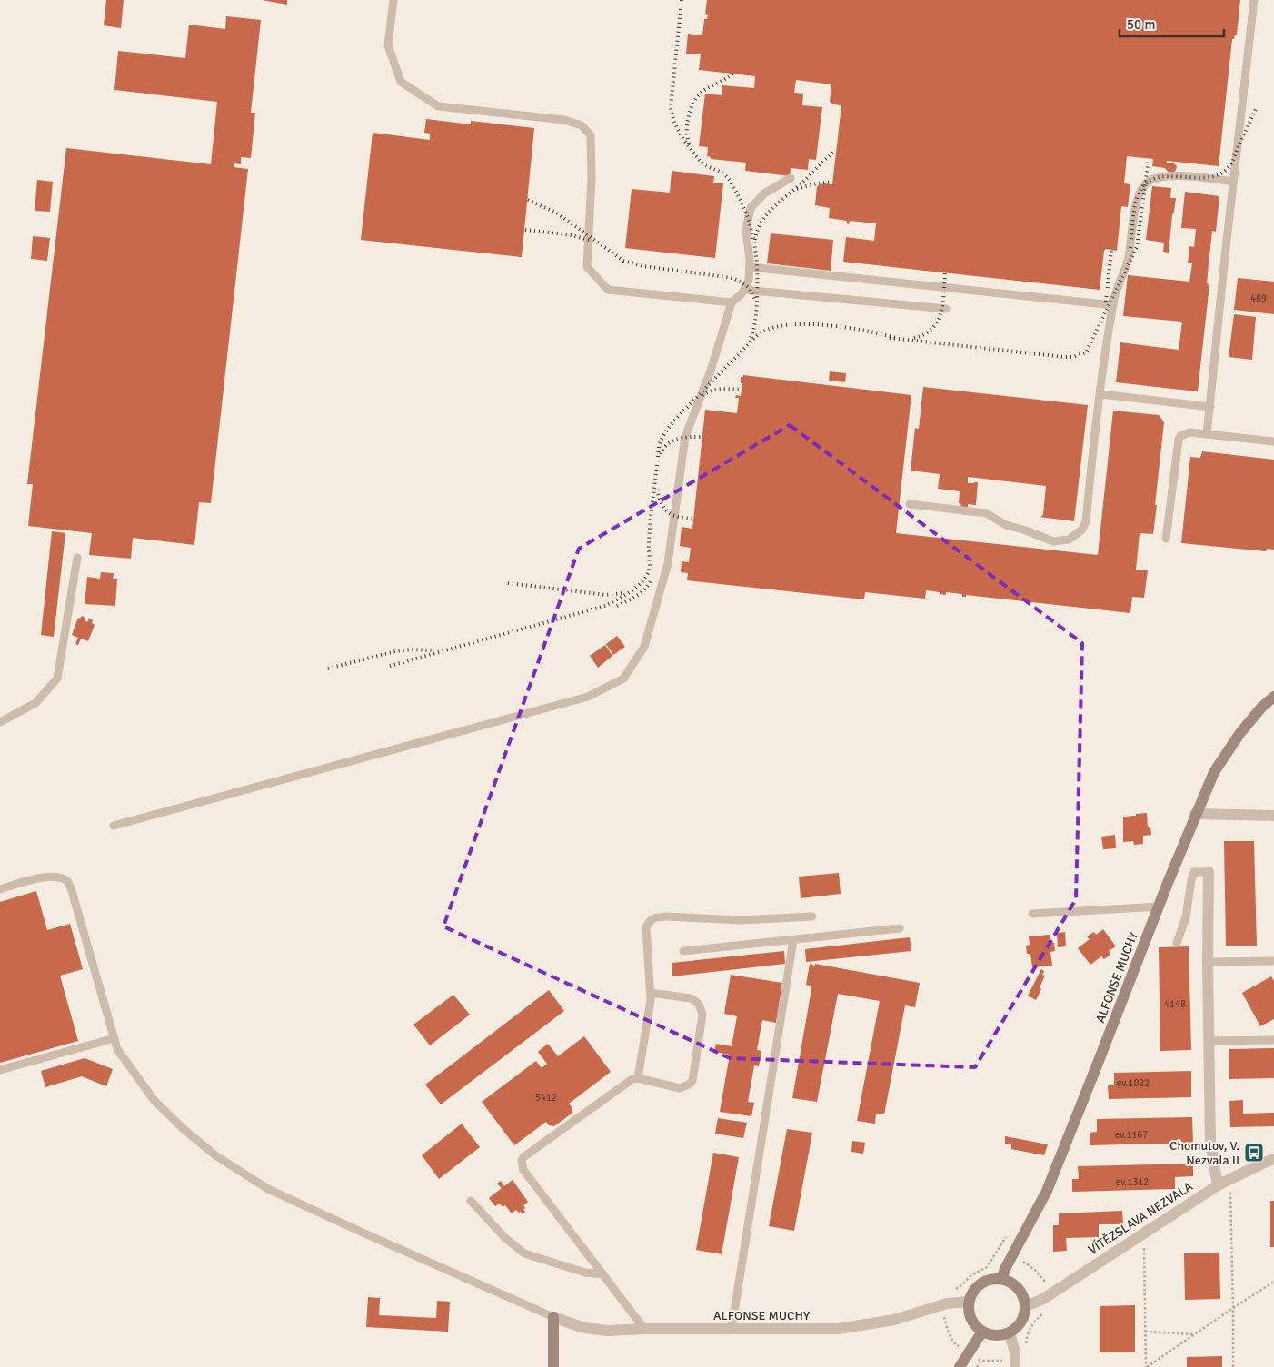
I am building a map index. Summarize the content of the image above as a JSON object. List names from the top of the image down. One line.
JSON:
{"streets":{"main road":["ALFONSE MUCHY"],"street":["VÍTĚZSLAVA NEZVALA"]},"crossings":[["ALFONSE MUCHY","VÍTĚZSLAVA NEZVALA"]],"places":{"bus stop":["Chomutov, V. Nezvala II"]},"house_numbers":["489","4148","ev.1022","5412","ev.1167","ev.1312"],"scale_bar":"50 m"}
